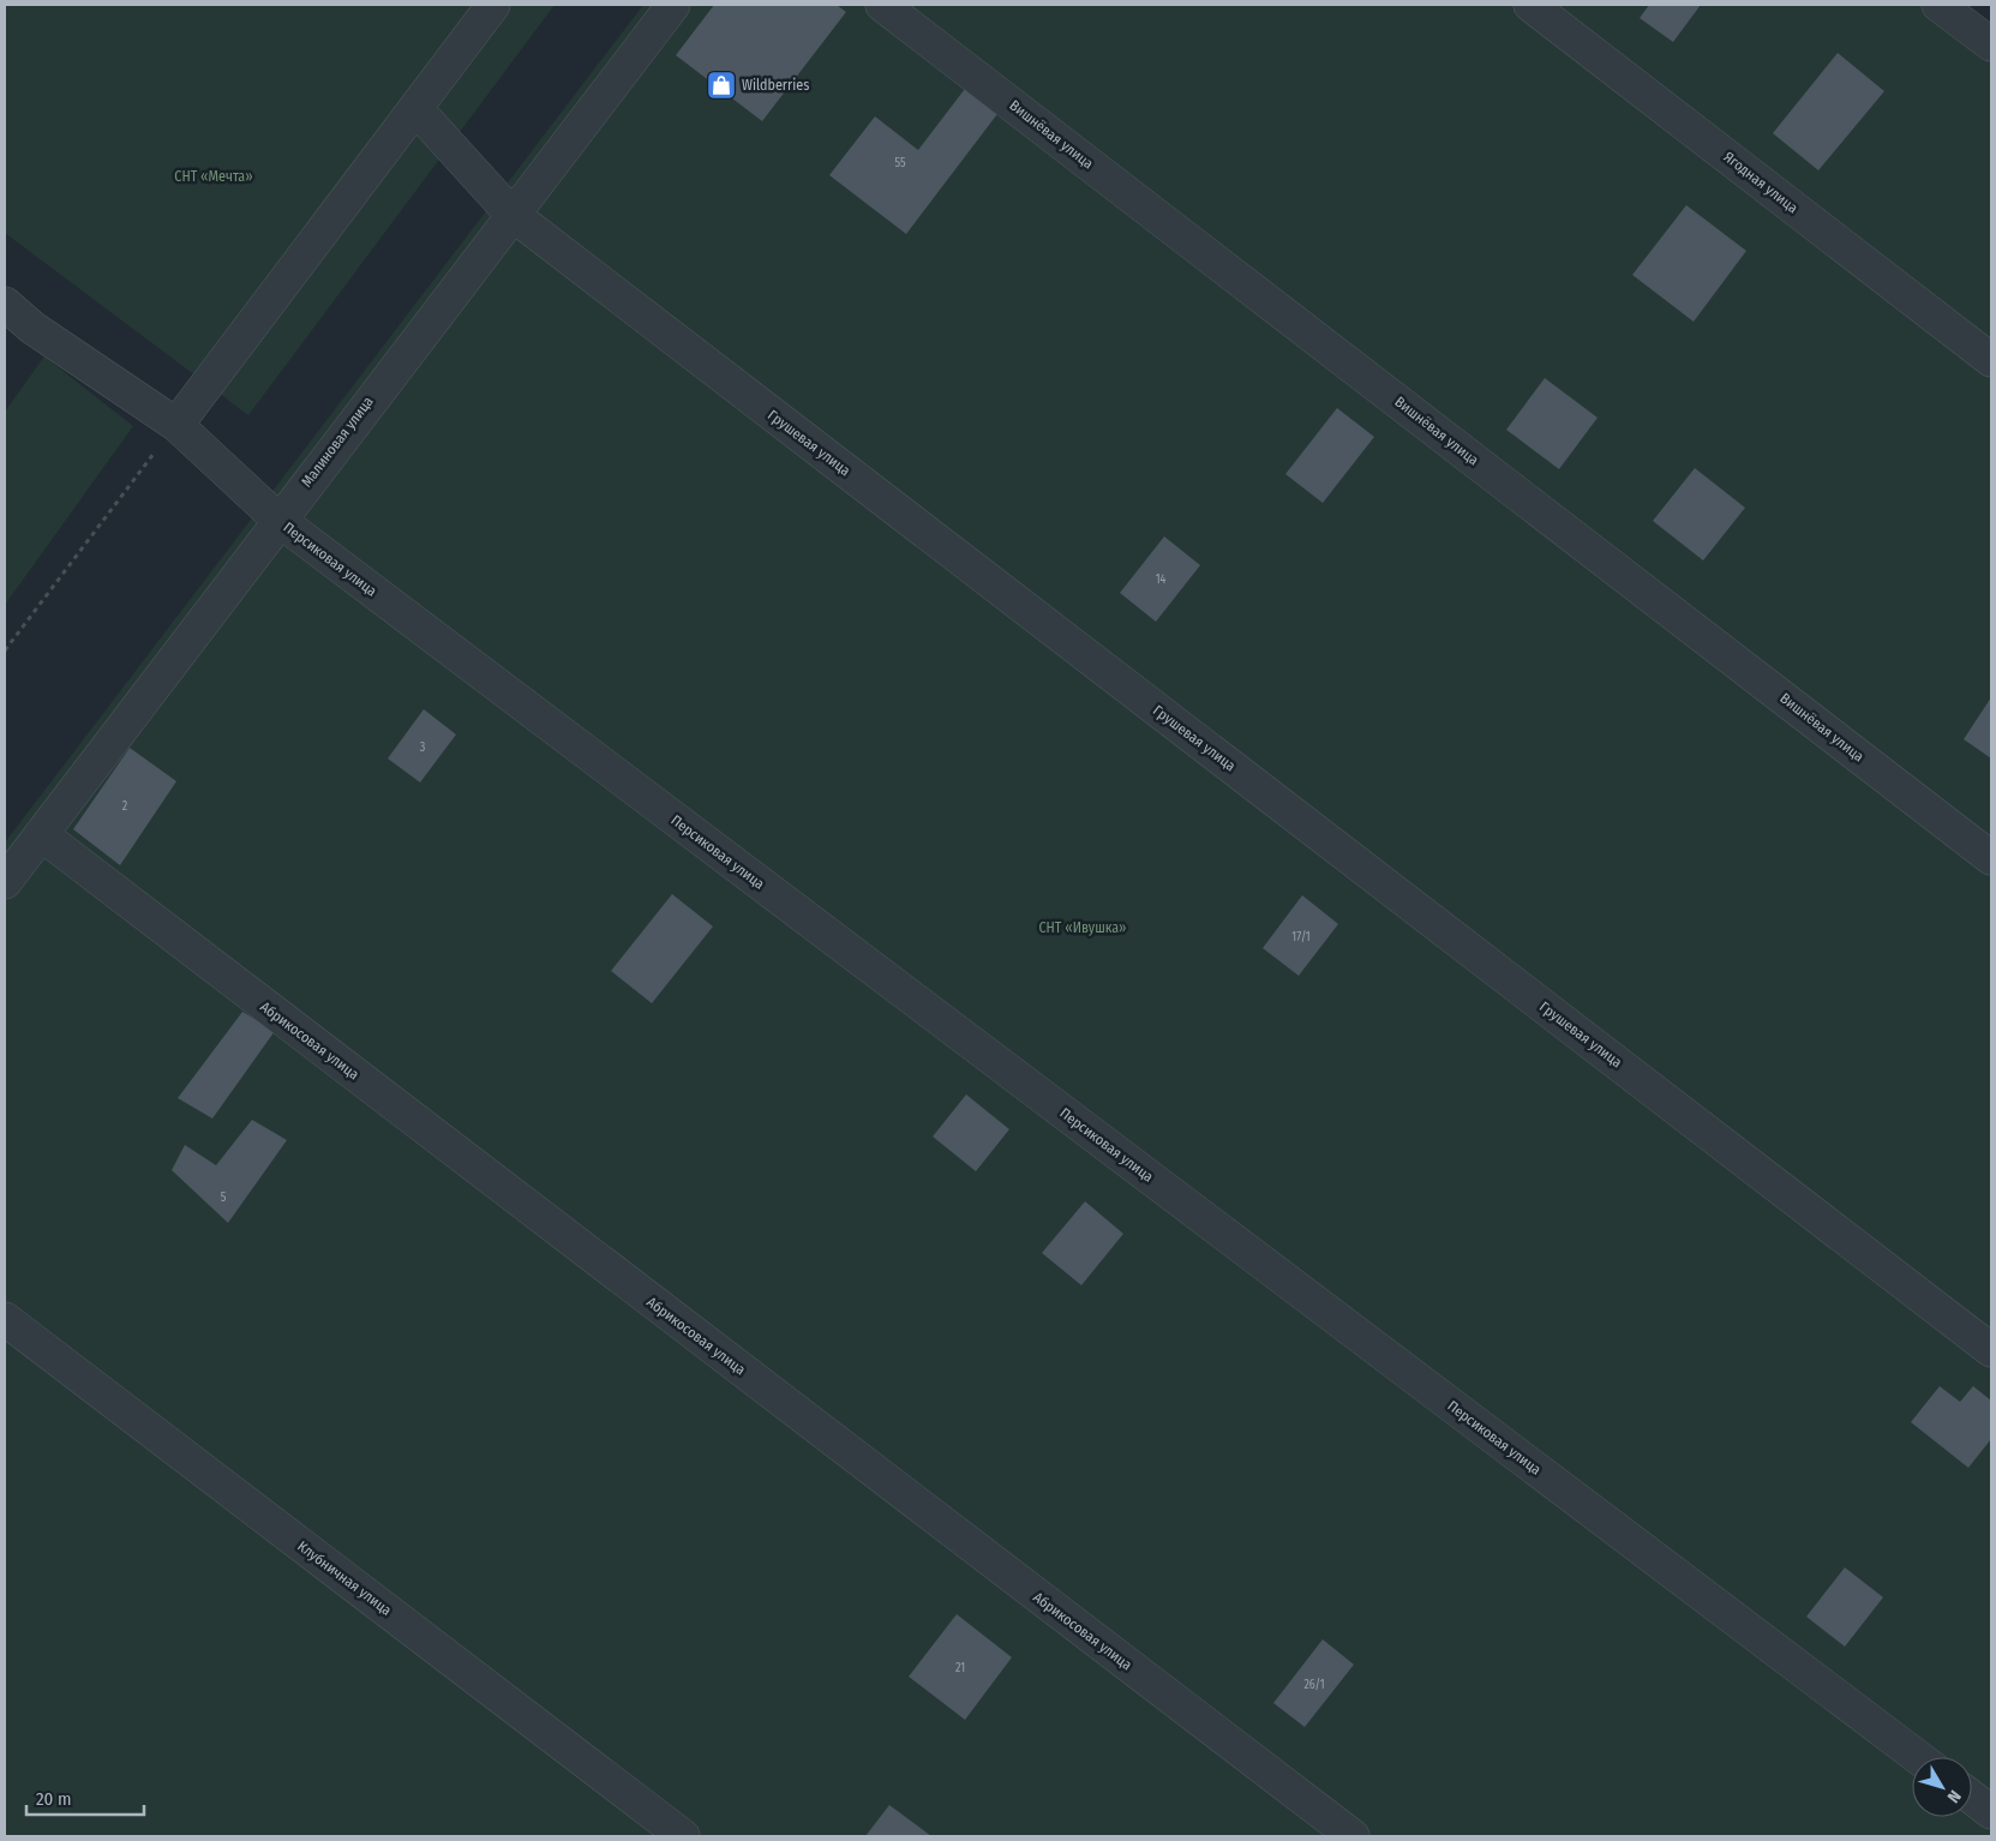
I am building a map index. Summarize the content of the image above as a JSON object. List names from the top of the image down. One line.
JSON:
{"streets":{"street":["Вишнёвая улица","Ягодная улица","Малиновая улица","Грушевая улица","Персиковая улица","Абрикосовая улица","Клубничная улица"]},"crossings":[["Малиновая улица","Грушевая улица"],["Малиновая улица","Персиковая улица"],["Малиновая улица","Абрикосовая улица"]],"parks":["СНТ «Мечта»","СНТ «Ивушка»"],"places":{"shop":["Wildberries"]},"house_numbers":["55","14","3","2","17/1","5","21","26/1"],"scale_bar":"20 m","north":"bottom right"}
